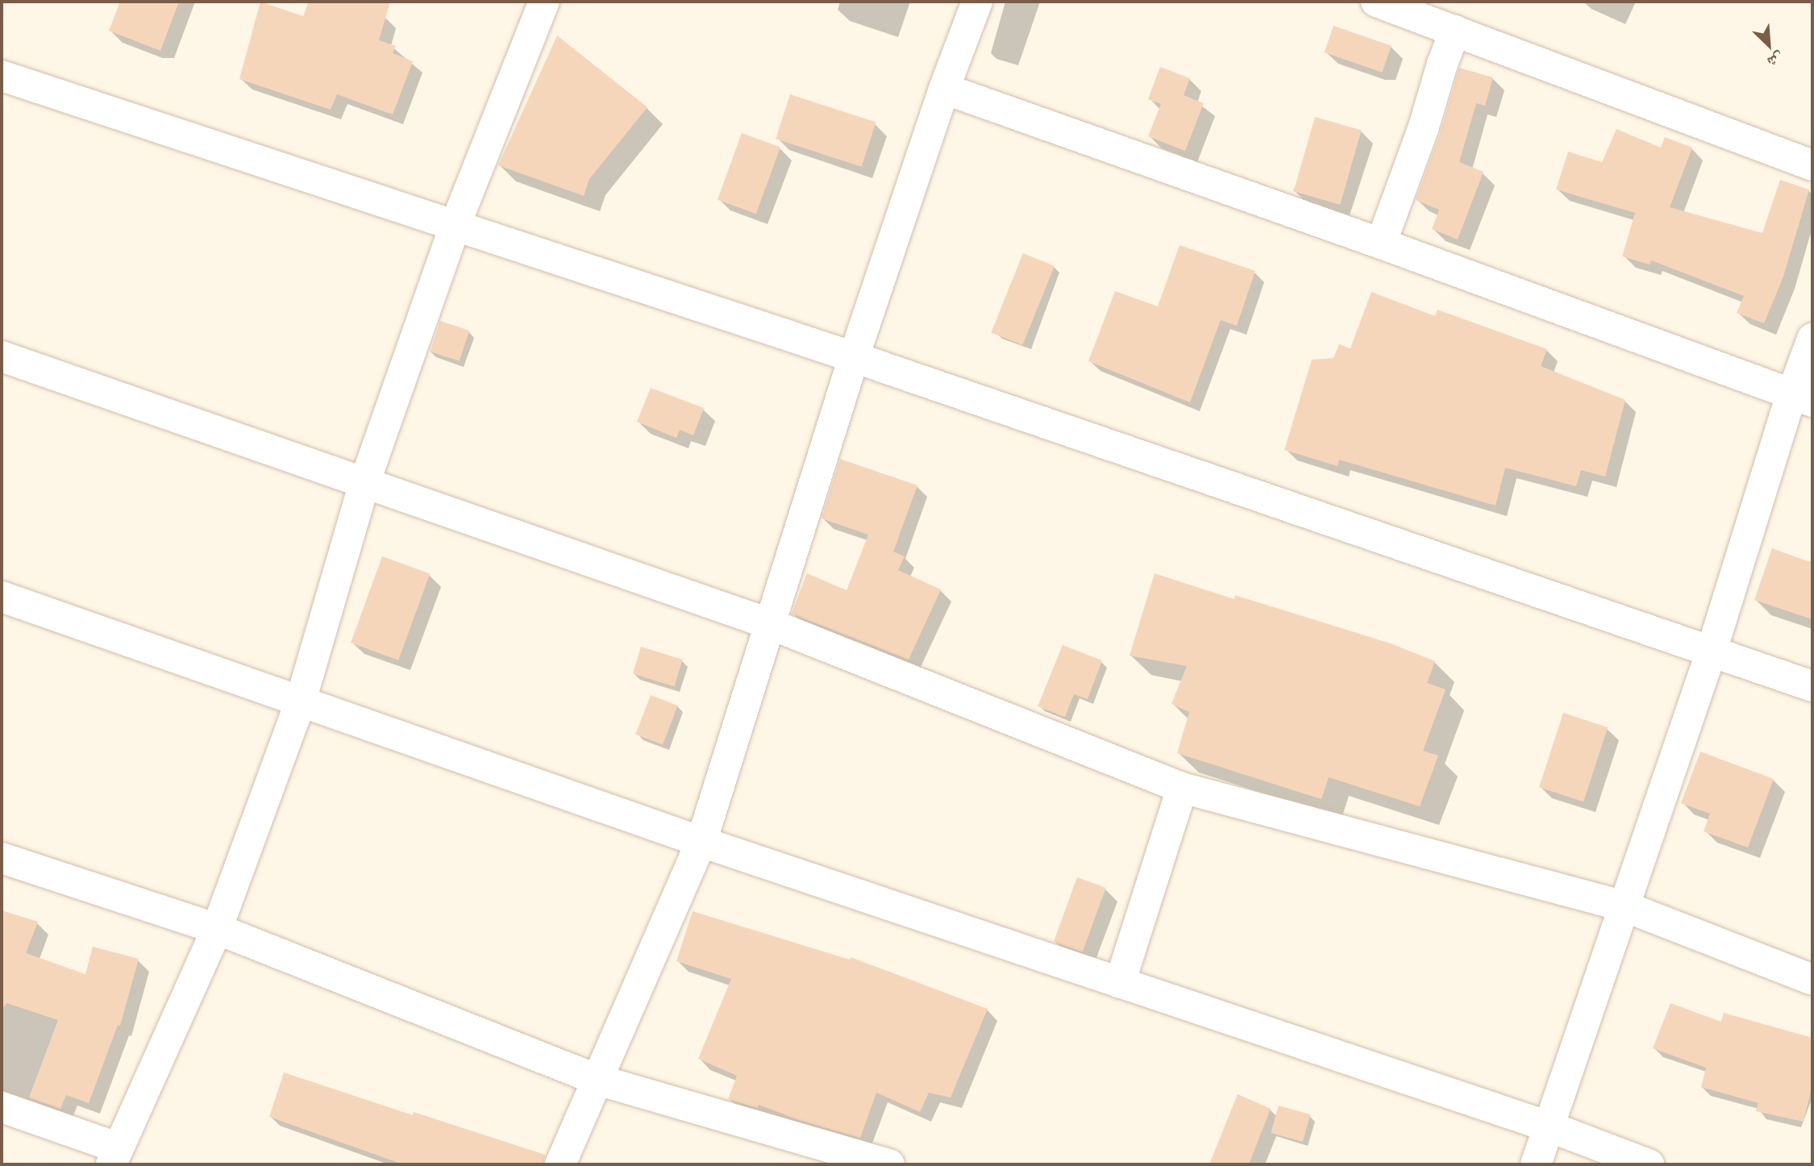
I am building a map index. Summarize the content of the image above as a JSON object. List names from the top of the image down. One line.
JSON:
{"north":"bottom right"}
